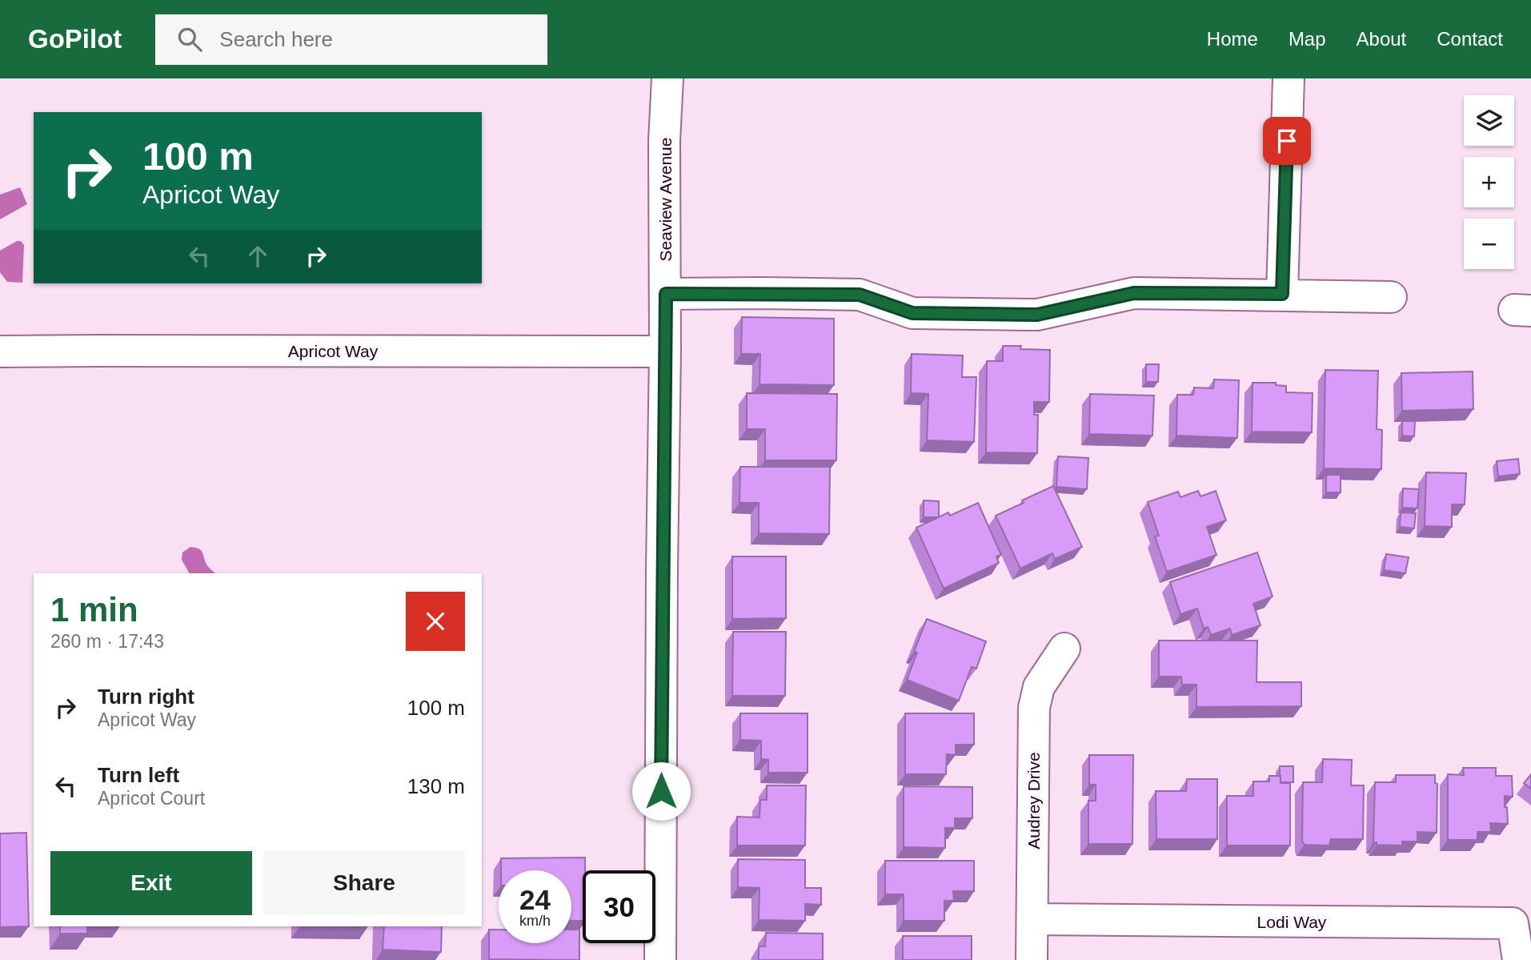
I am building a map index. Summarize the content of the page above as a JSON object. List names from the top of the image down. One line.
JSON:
{"streets":{"street":["Seaview Avenue","Apricot Way","Audrey Drive","Lodi Way"]},"crossings":[["Seaview Avenue","Apricot Way"],["Audrey Drive","Lodi Way"]],"page":{"header":"GoPilot","search":"Search here","nav":["Home","Map","About","Contact"],"map_buttons":["+","−"],"turn":["100 m","Apricot Way"],"heading":["1 min","260 m · 17:43"],"list":[{"name":"Turn right","note":"Apricot Way","value":"100 m"},{"name":"Turn left","note":"Apricot Court","value":"130 m"}],"buttons":["Exit","Share"],"speed":"24 km/h","limit":"30"}}
